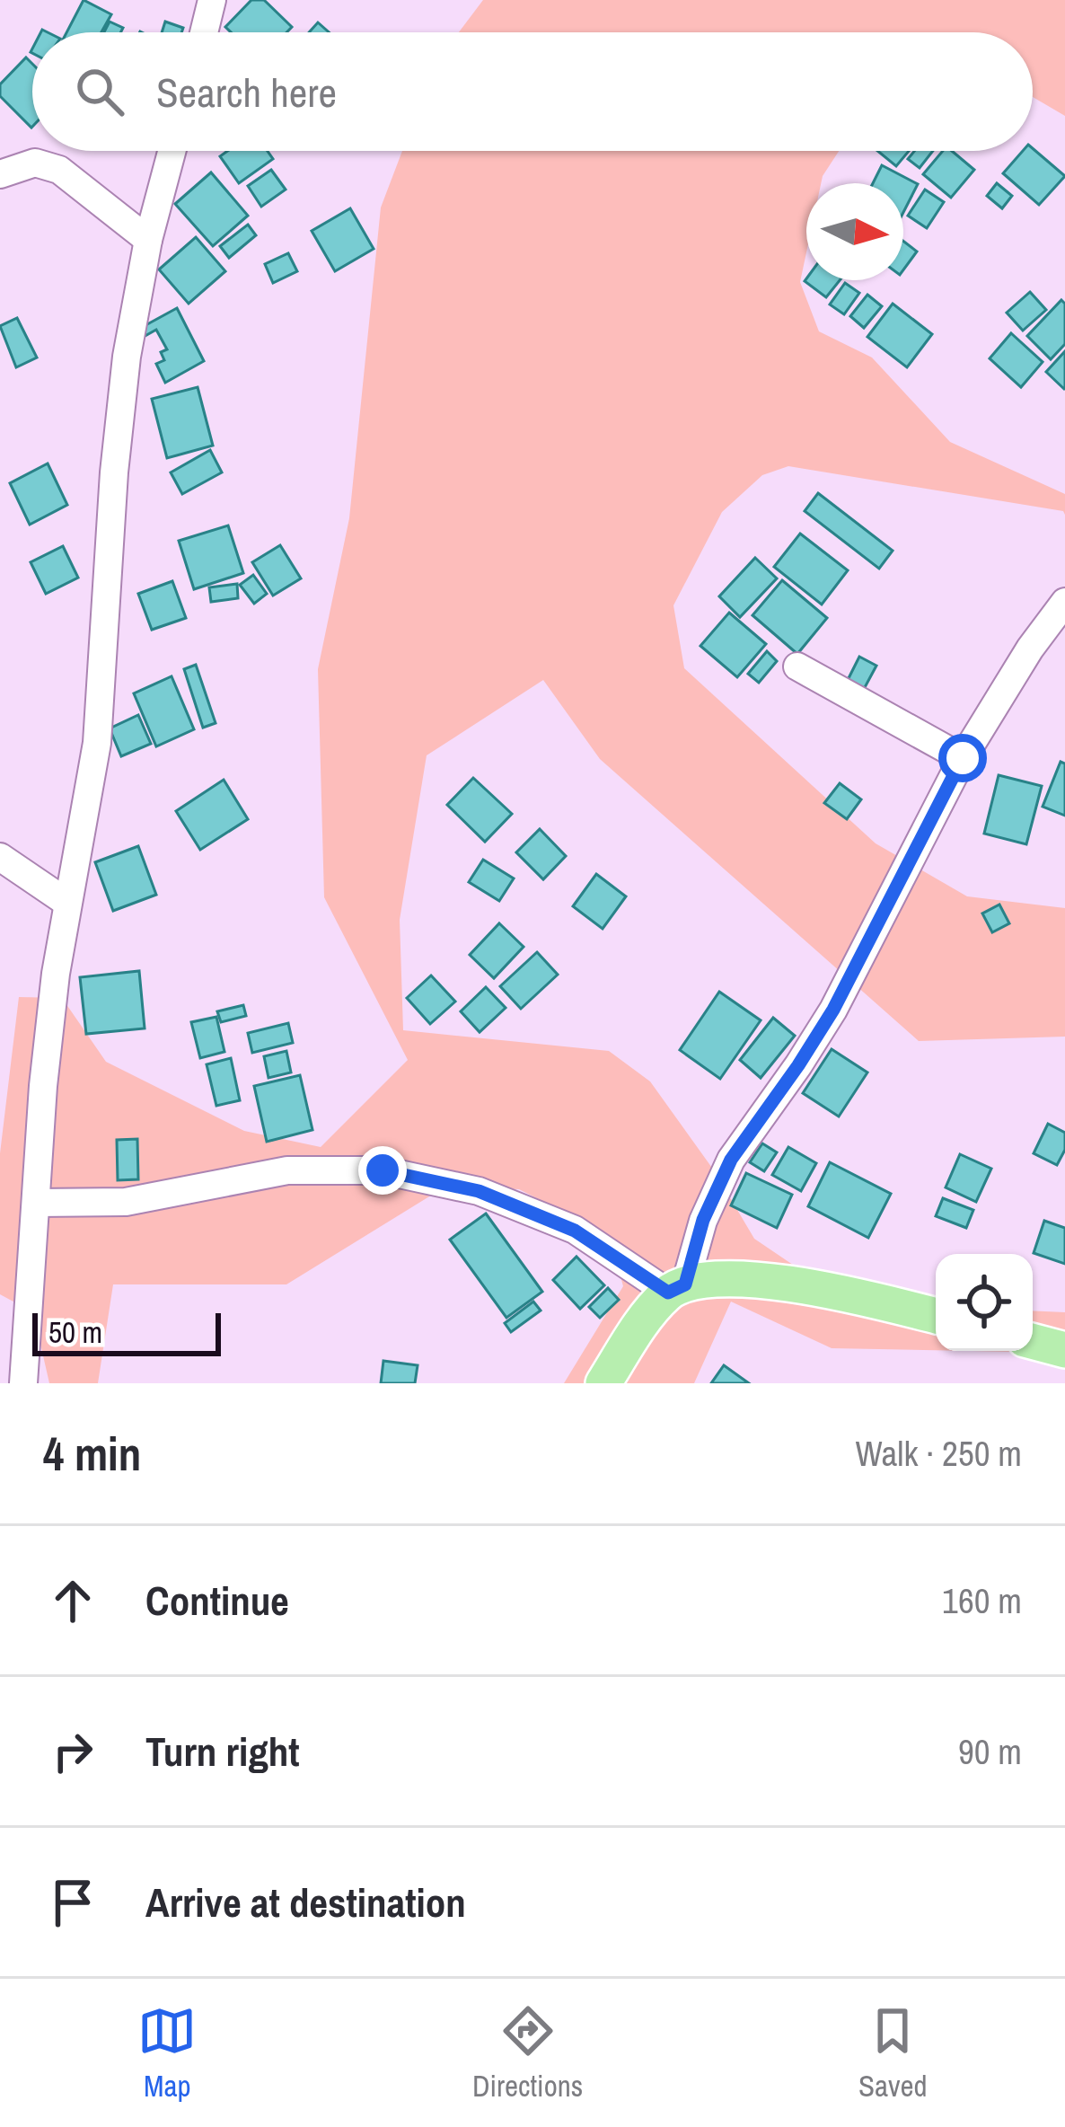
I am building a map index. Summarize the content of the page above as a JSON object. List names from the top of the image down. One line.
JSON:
{"scale_bar":"50 m","north":"right","page":{"search":"Search here","scale":"50 m","heading":["4 min","Walk · 250 m"],"list":[["Continue","160 m"],["Turn right","90 m"],"Arrive at destination"],"nav":["Map","Directions","Saved"]}}
